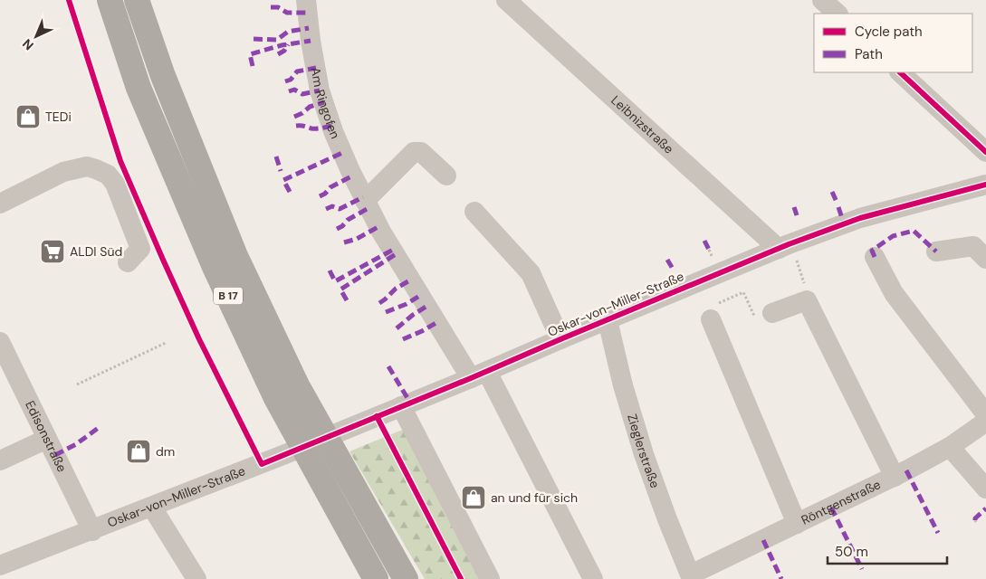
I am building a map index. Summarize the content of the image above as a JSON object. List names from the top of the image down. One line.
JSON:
{"streets":{"highway":["B 17"],"street":["Am Ringofen","Leibnizstraße","Oskar-von-Miller-Straße","Edisonstraße","Zieglerstraße","Röntgenstraße"]},"crossings":[["Am Ringofen","Oskar-von-Miller-Straße"],["Leibnizstraße","Oskar-von-Miller-Straße"],["Oskar-von-Miller-Straße","Edisonstraße"],["Oskar-von-Miller-Straße","Zieglerstraße"],["Zieglerstraße","Röntgenstraße"]],"places":{"shop":["TEDi","dm","an und für sich"],"supermarket":["ALDI Süd"]},"legend":["Cycle path","Path"],"scale_bar":"50 m","north":"bottom left"}
